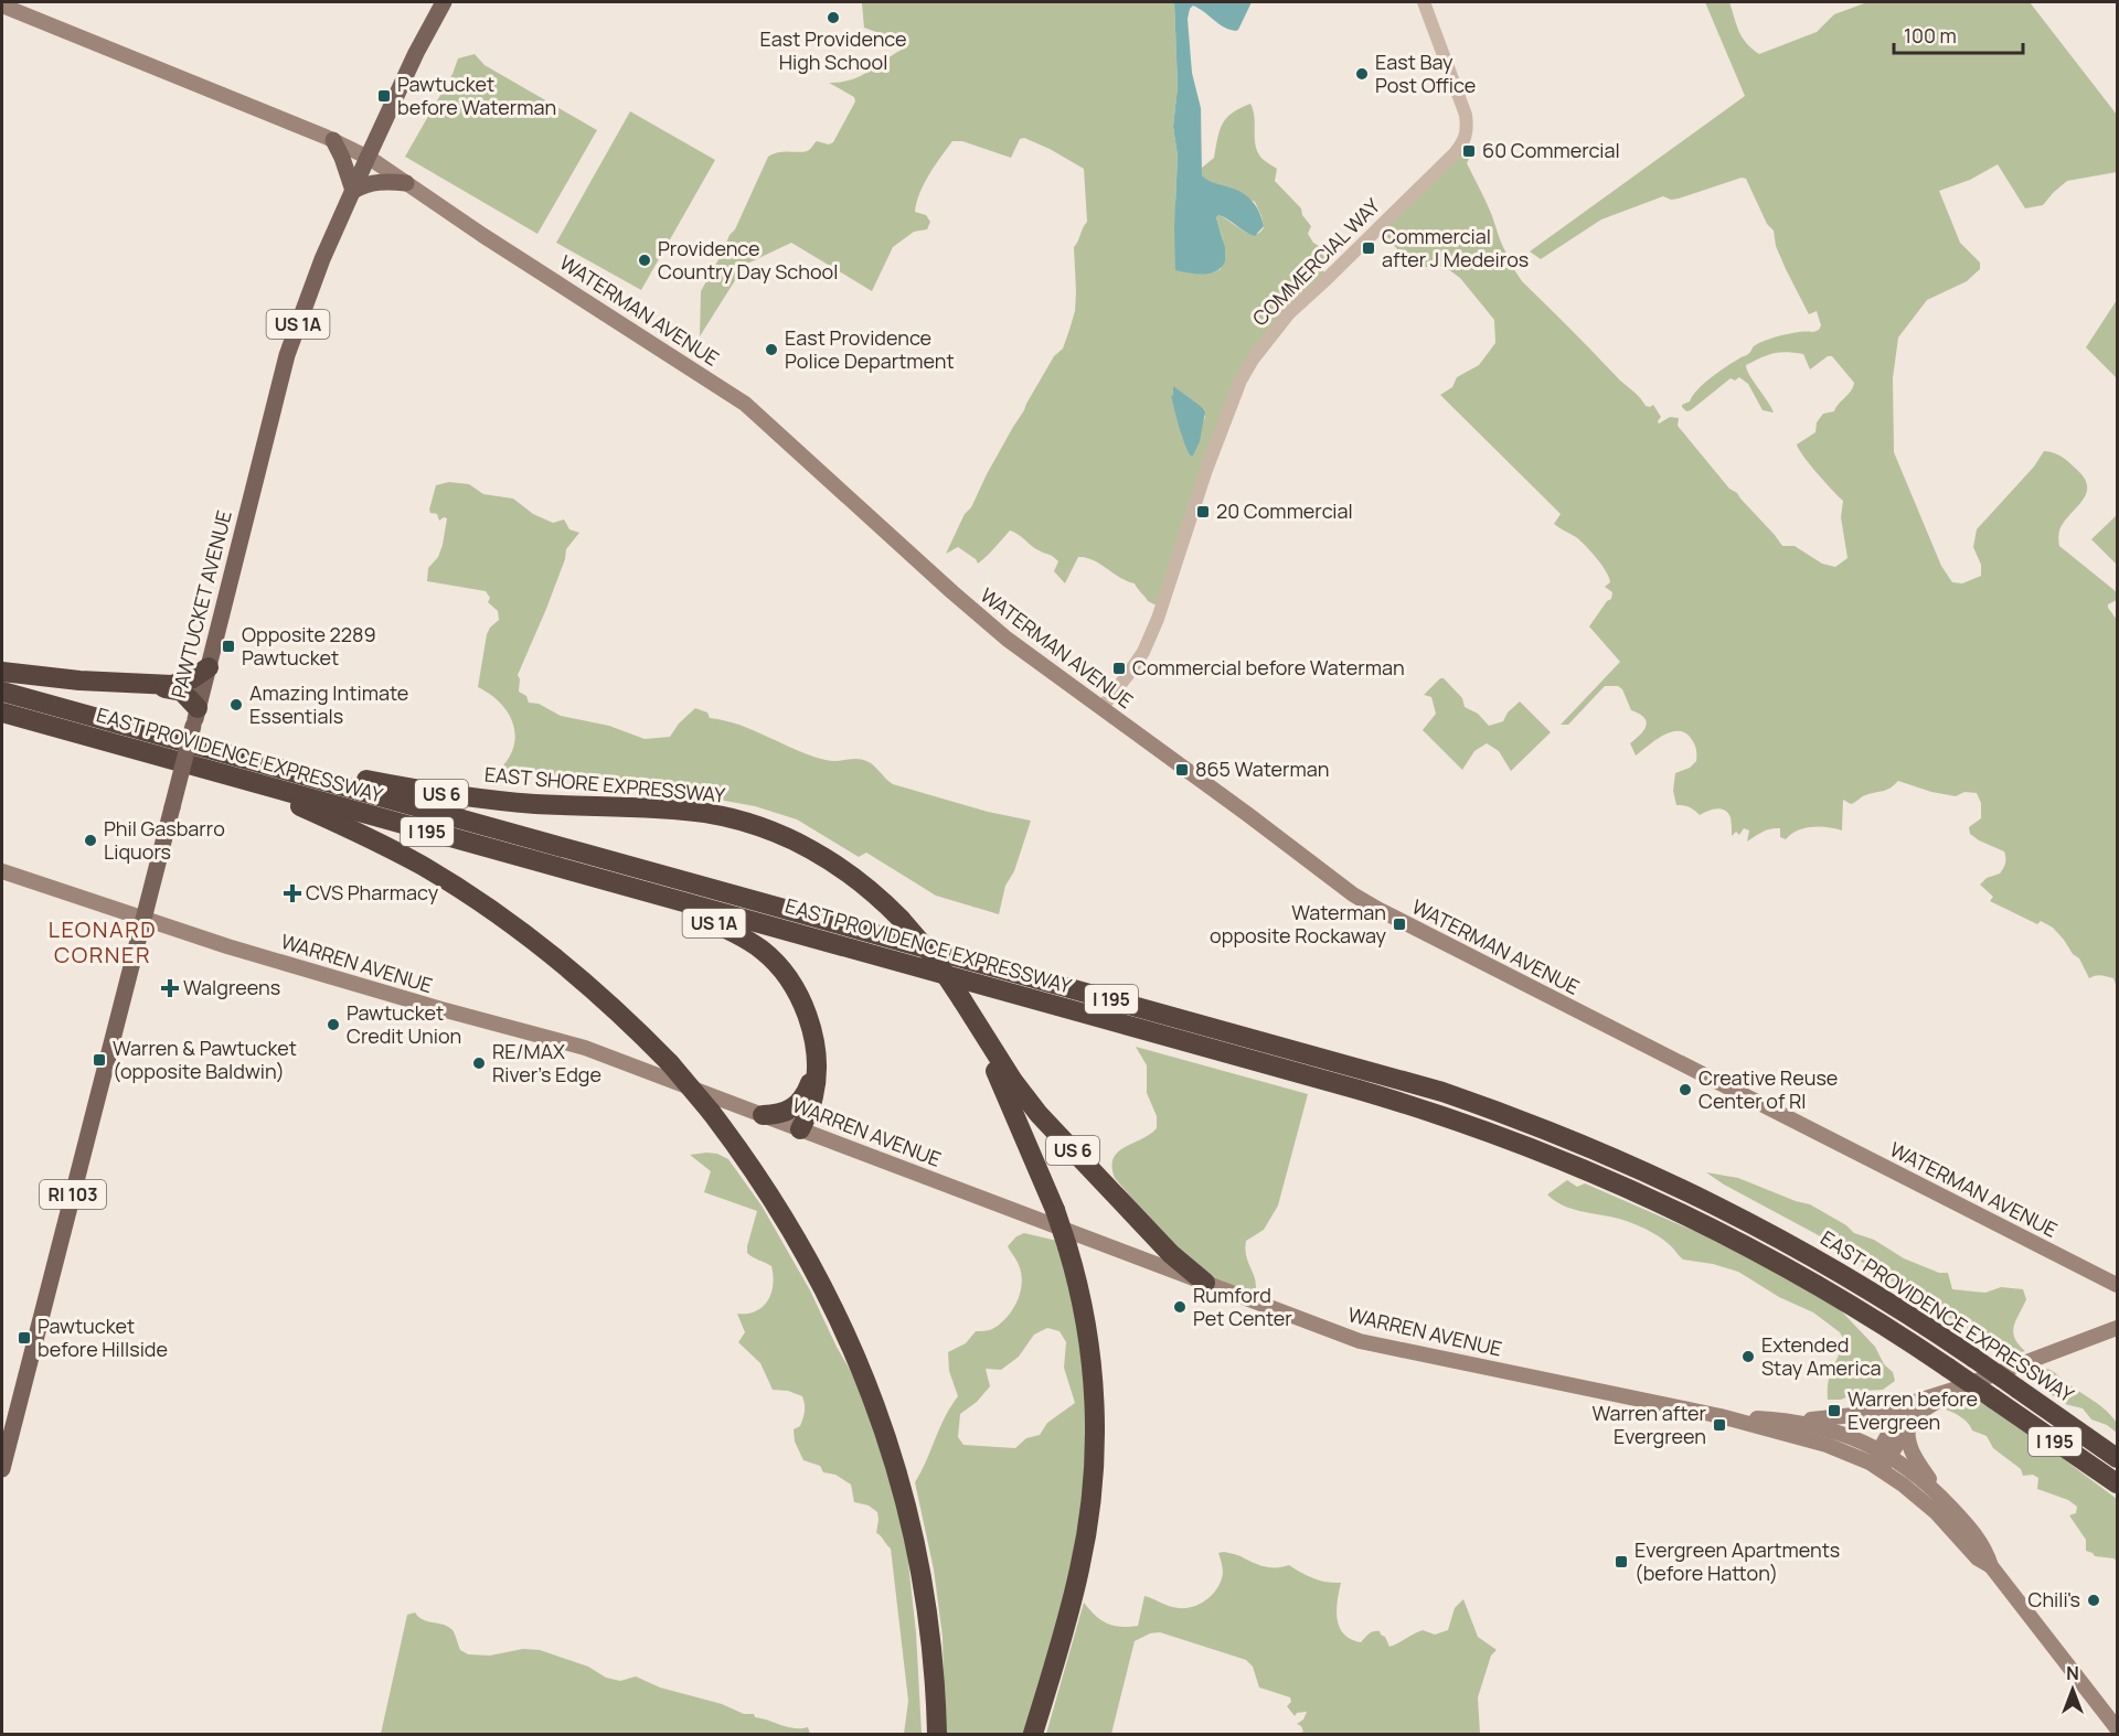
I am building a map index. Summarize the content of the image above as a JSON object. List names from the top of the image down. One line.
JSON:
{"streets":{"highway":["US 1A","EAST PROVIDENCE EXPRESSWAY","EAST SHORE EXPRESSWAY","US 6","I 195"],"main road":["WATERMAN AVENUE","PAWTUCKET AVENUE","WARREN AVENUE","RI 103"],"street":["COMMERCIAL WAY"]},"crossings":[["COMMERCIAL WAY","WATERMAN AVENUE"],["WATERMAN AVENUE","PAWTUCKET AVENUE"],["US 1A","EAST PROVIDENCE EXPRESSWAY"],["US 1A","WARREN AVENUE"],["PAWTUCKET AVENUE","WARREN AVENUE"],["EAST PROVIDENCE EXPRESSWAY","EAST SHORE EXPRESSWAY"],["EAST SHORE EXPRESSWAY","US 6"],["US 6","WARREN AVENUE"]],"districts":["LEONARD CORNER"],"places":{"other":["East Providence High School","East Bay Post Office","Providence Country Day School","East Providence Police Department","Amazing Intimate Essentials","Phil Gasbarro Liquors","Pawtucket Credit Union","RE/MAX River's Edge","Creative Reuse Center of RI","Rumford Pet Center","Extended Stay America","Chili's"],"transit":["Pawtucket before Waterman","60 Commercial","Commercial after J Medeiros","20 Commercial","Opposite 2289 Pawtucket","Commercial before Waterman","865 Waterman","Waterman opposite Rockaway","Warren & Pawtucket (opposite Baldwin)","Pawtucket before Hillside","Warren before Evergreen","Warren after Evergreen","Evergreen Apartments (before Hatton)"],"health":["CVS Pharmacy","Walgreens"]},"scale_bar":"100 m","north":"top"}
